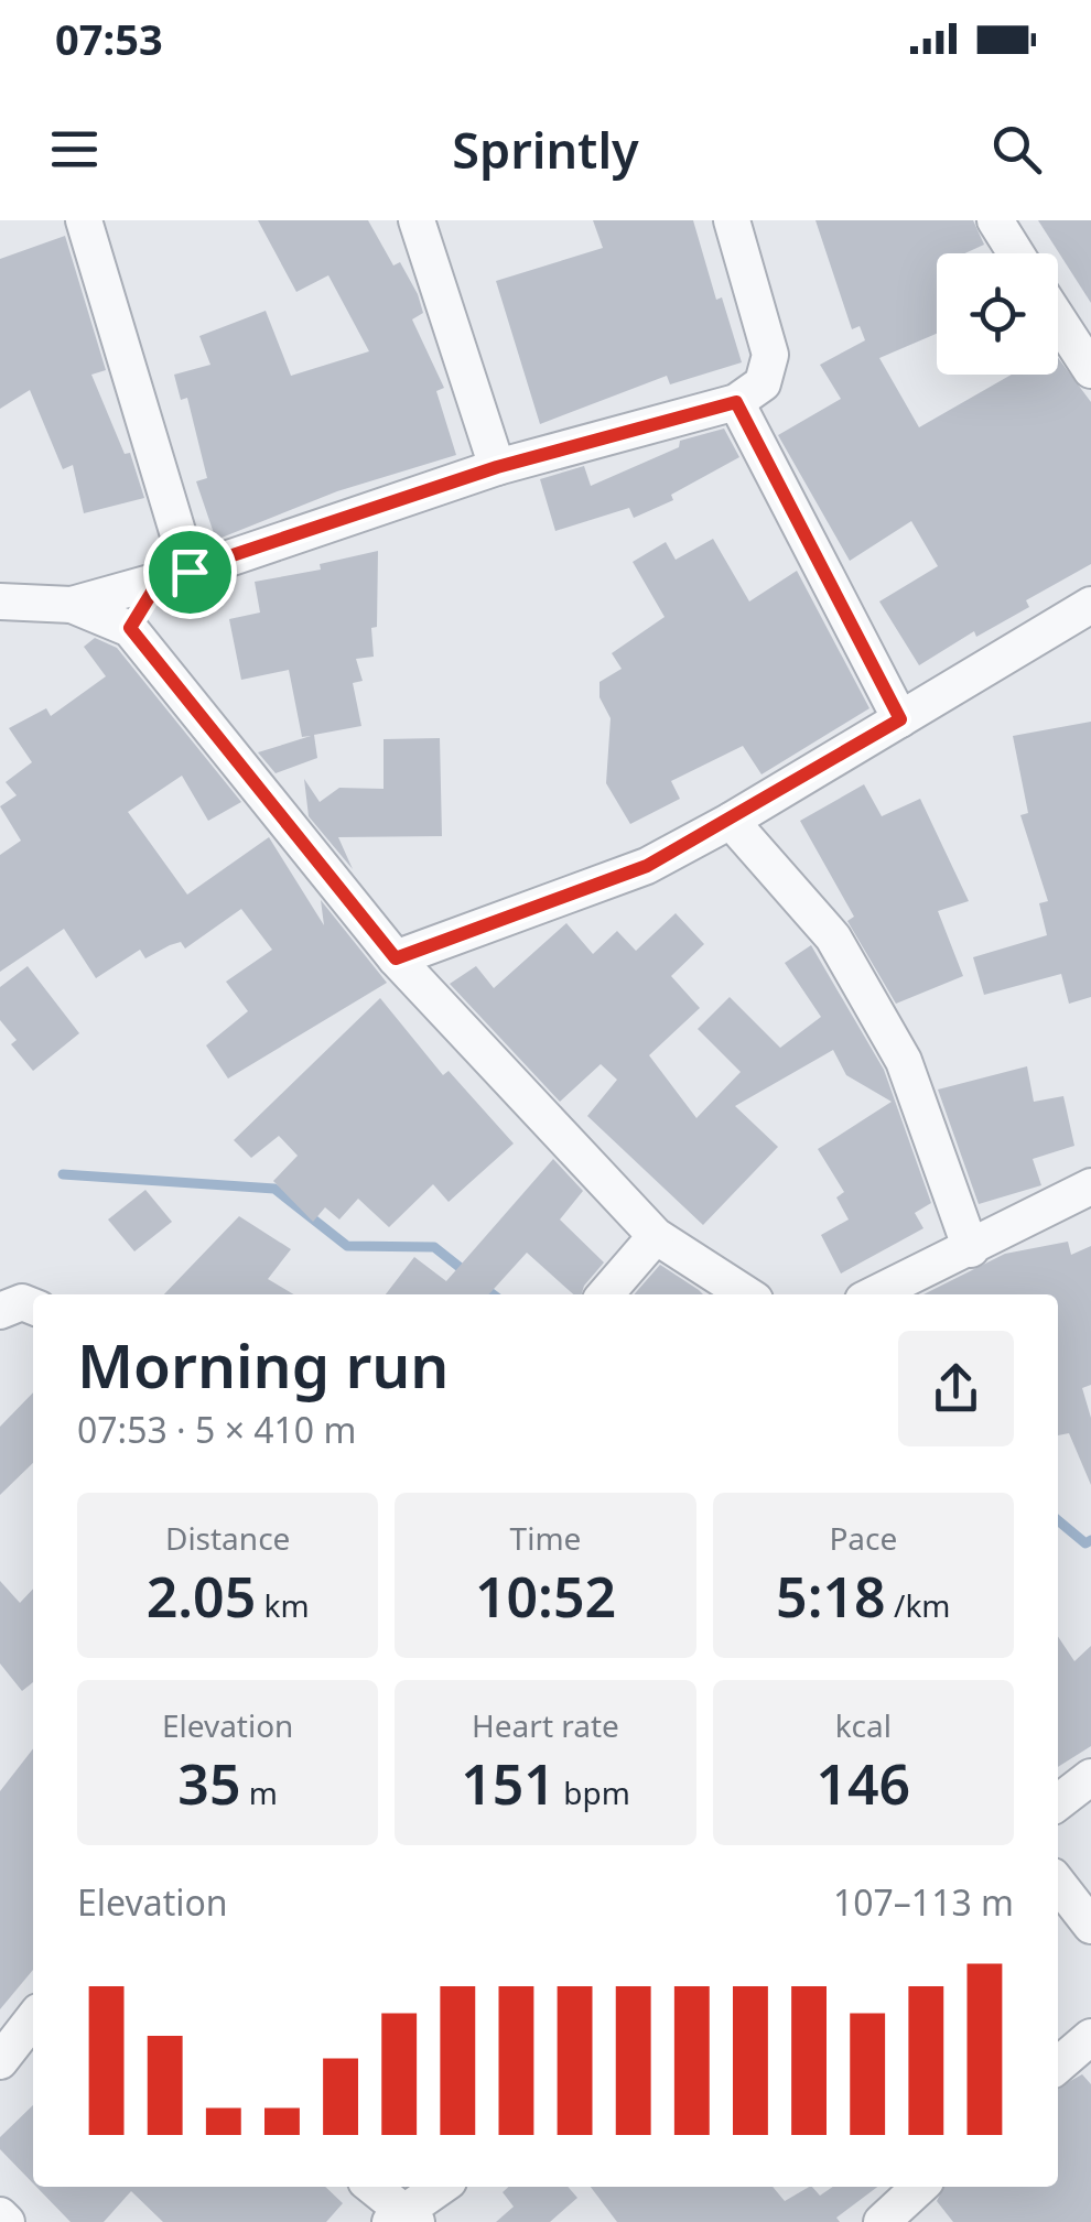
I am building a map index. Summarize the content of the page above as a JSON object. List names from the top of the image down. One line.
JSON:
{"page":{"status":"07:53","header":"Sprintly","heading":["Morning run","07:53 · 5 × 410 m"],"stats":[["Distance","2.05 km"],["Time","10:52"],["Pace","5:18 /km"],["Elevation","35 m"],["Heart rate","151 bpm"],["kcal","146"]],"chart":["Elevation","107–113 m"]}}
